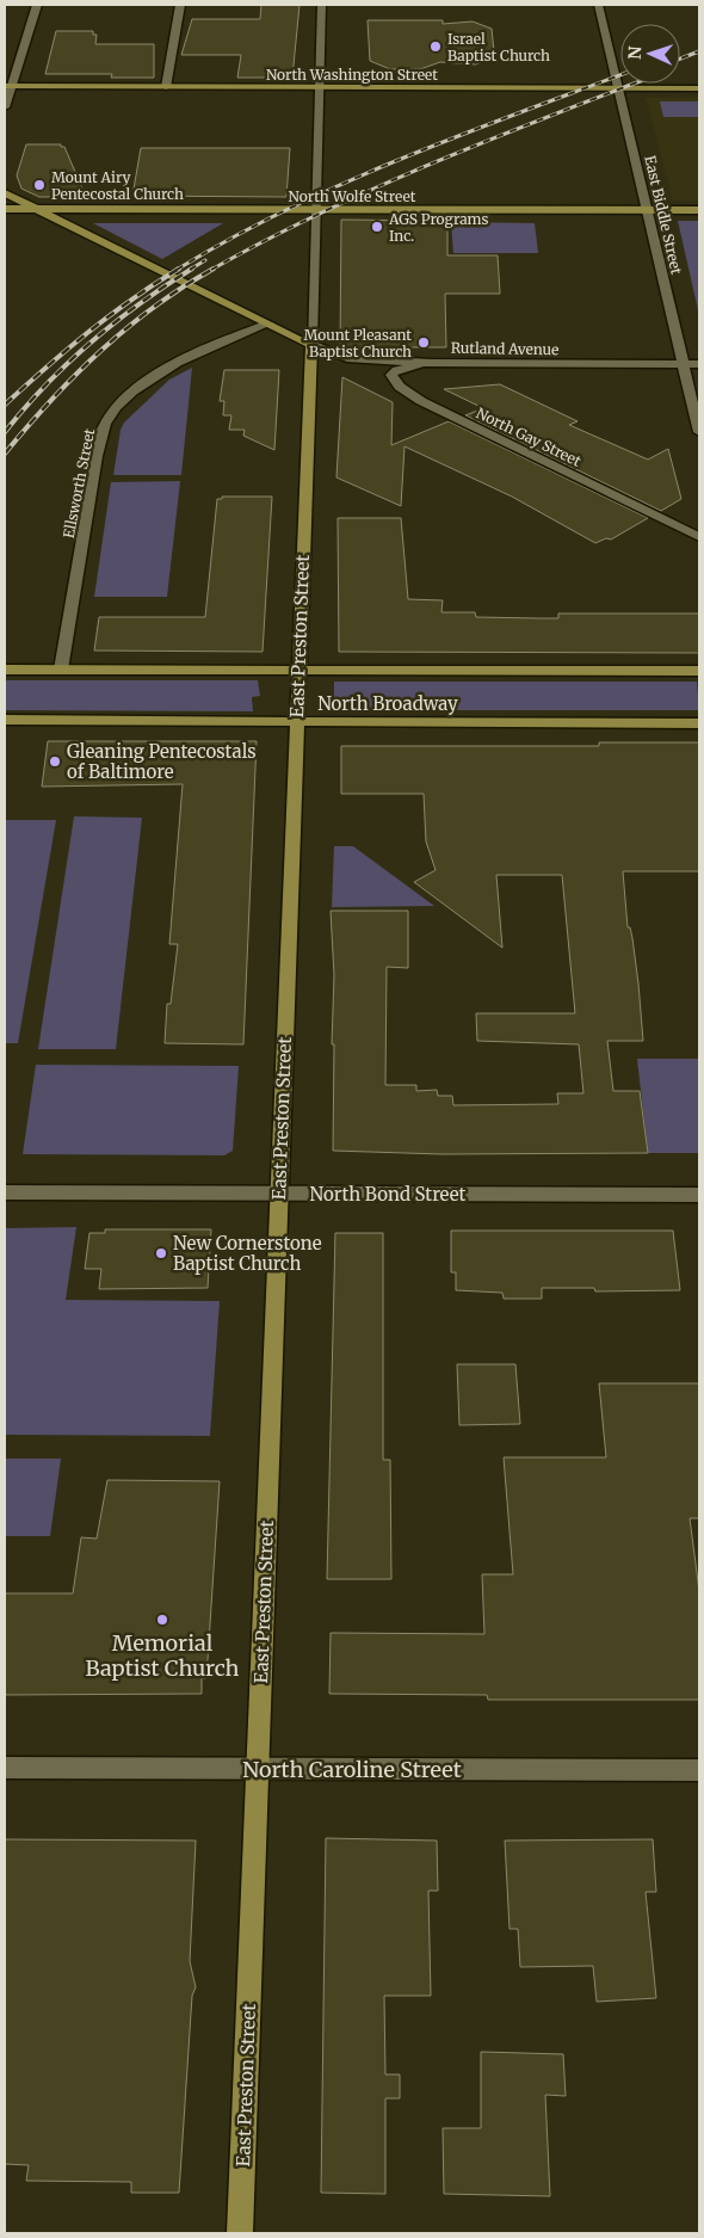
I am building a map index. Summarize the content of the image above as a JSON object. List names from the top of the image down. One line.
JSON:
{"streets":{"main road":["North Washington Street","North Wolfe Street","East Preston Street","North Broadway"],"street":["East Biddle Street","Rutland Avenue","North Gay Street","Ellsworth Street","North Bond Street","North Caroline Street"]},"crossings":[["North Washington Street","East Biddle Street"],["North Washington Street","East Preston Street"],["North Wolfe Street","East Biddle Street"],["North Wolfe Street","East Preston Street"],["East Biddle Street","Rutland Avenue"],["Rutland Avenue","North Gay Street"],["Rutland Avenue","East Preston Street"],["Ellsworth Street","North Broadway"],["East Preston Street","North Broadway"],["East Preston Street","North Bond Street"],["East Preston Street","North Caroline Street"]],"places":["Israel Baptist Church","Mount Airy Pentecostal Church","AGS Programs Inc.","Mount Pleasant Baptist Church","Gleaning Pentecostals of Baltimore","New Cornerstone Baptist Church","Memorial Baptist Church"],"north":"left"}
